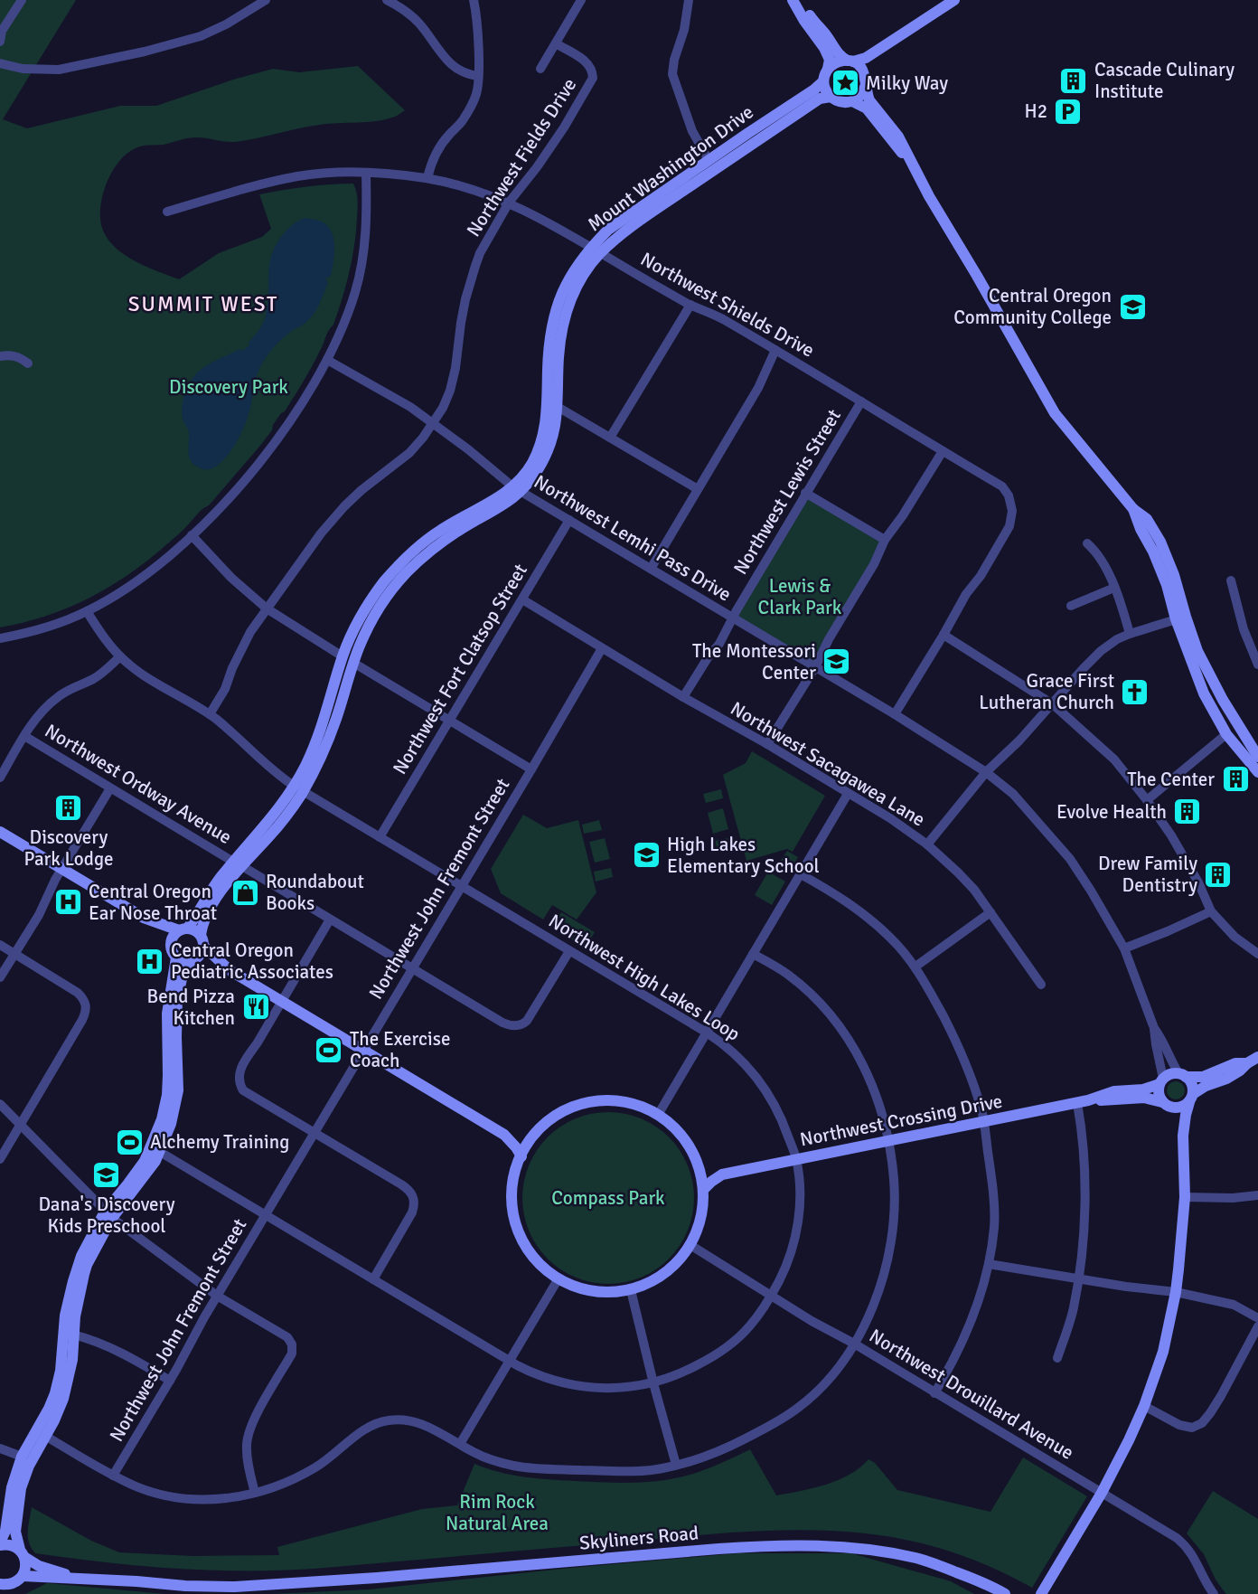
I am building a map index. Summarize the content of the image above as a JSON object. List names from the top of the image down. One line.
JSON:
{"streets":{"main road":["Mount Washington Drive","Northwest Crossing Drive","Skyliners Road"],"street":["Northwest Fields Drive","Northwest Shields Drive","Northwest Lewis Street","Northwest Lemhi Pass Drive","Northwest Fort Clatsop Street","Northwest Sacagawea Lane","Northwest Ordway Avenue","Northwest John Fremont Street","Northwest High Lakes Loop","Northwest Drouillard Avenue"]},"crossings":[["Northwest Fields Drive","Northwest Shields Drive"],["Northwest Fields Drive","Northwest Lemhi Pass Drive"],["Northwest Fields Drive","Northwest High Lakes Loop"],["Mount Washington Drive","Northwest Shields Drive"],["Mount Washington Drive","Northwest Lemhi Pass Drive"],["Mount Washington Drive","Northwest Ordway Avenue"],["Mount Washington Drive","Northwest High Lakes Loop"],["Northwest Shields Drive","Northwest Lewis Street"],["Northwest Shields Drive","Northwest Lemhi Pass Drive"],["Northwest Lewis Street","Northwest Lemhi Pass Drive"],["Northwest Lewis Street","Northwest Sacagawea Lane"],["Northwest Lemhi Pass Drive","Northwest Fort Clatsop Street"],["Northwest Lemhi Pass Drive","Northwest Crossing Drive"],["Northwest Fort Clatsop Street","Northwest Sacagawea Lane"],["Northwest Fort Clatsop Street","Northwest High Lakes Loop"],["Northwest Sacagawea Lane","Northwest John Fremont Street"],["Northwest Ordway Avenue","Northwest John Fremont Street"],["Northwest Ordway Avenue","Northwest High Lakes Loop"],["Northwest John Fremont Street","Northwest High Lakes Loop"],["Northwest High Lakes Loop","Northwest Crossing Drive"],["Northwest High Lakes Loop","Northwest Drouillard Avenue"],["Northwest Crossing Drive","Northwest Drouillard Avenue"]],"districts":["SUMMIT WEST"],"parks":["Discovery Park","Lewis & Clark Park","Compass Park","Rim Rock Natural Area"],"places":{"building":["Cascade Culinary Institute","The Center","Discovery Park Lodge","Evolve Health","Drew Family Dentistry"],"place":["Milky Way"],"parking":["H2"],"school or university":["Central Oregon Community College","The Montessori Center","High Lakes Elementary School","Dana's Discovery Kids Preschool"],"church":["Grace First Lutheran Church"],"shop":["Roundabout Books"],"hospital":["Central Oregon Ear Nose Throat","Central Oregon Pediatric Associates"],"restaurant":["Bend Pizza Kitchen"],"sports":["The Exercise Coach","Alchemy Training"]}}
